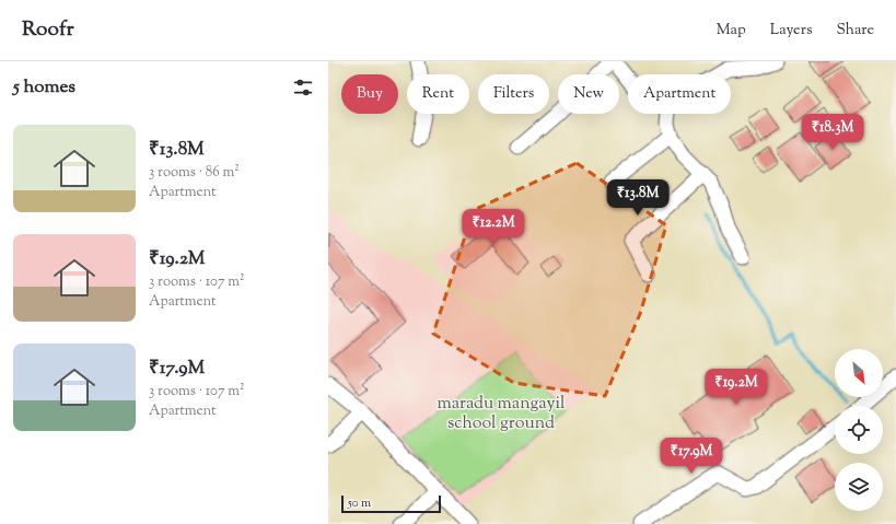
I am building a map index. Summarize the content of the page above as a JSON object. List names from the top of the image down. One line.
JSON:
{"parks":["maradu mangayil school ground"],"scale_bar":"50 m","north":"bottom right","page":{"header":"Roofr","nav":["Map","Layers","Share"],"heading":"5 homes","chip":["Buy","Rent","Filters","New","Apartment"],"list":[{"name":"₹13.8M","note":"3 rooms · 86 m² · Apartment"},{"name":"₹19.2M","note":"3 rooms · 107 m² · Apartment"},{"name":"₹17.9M","note":"3 rooms · 107 m² · Apartment"}],"price":["₹18.3M","₹13.8M","₹12.2M","₹19.2M","₹17.9M"],"scale":"50 m"}}
